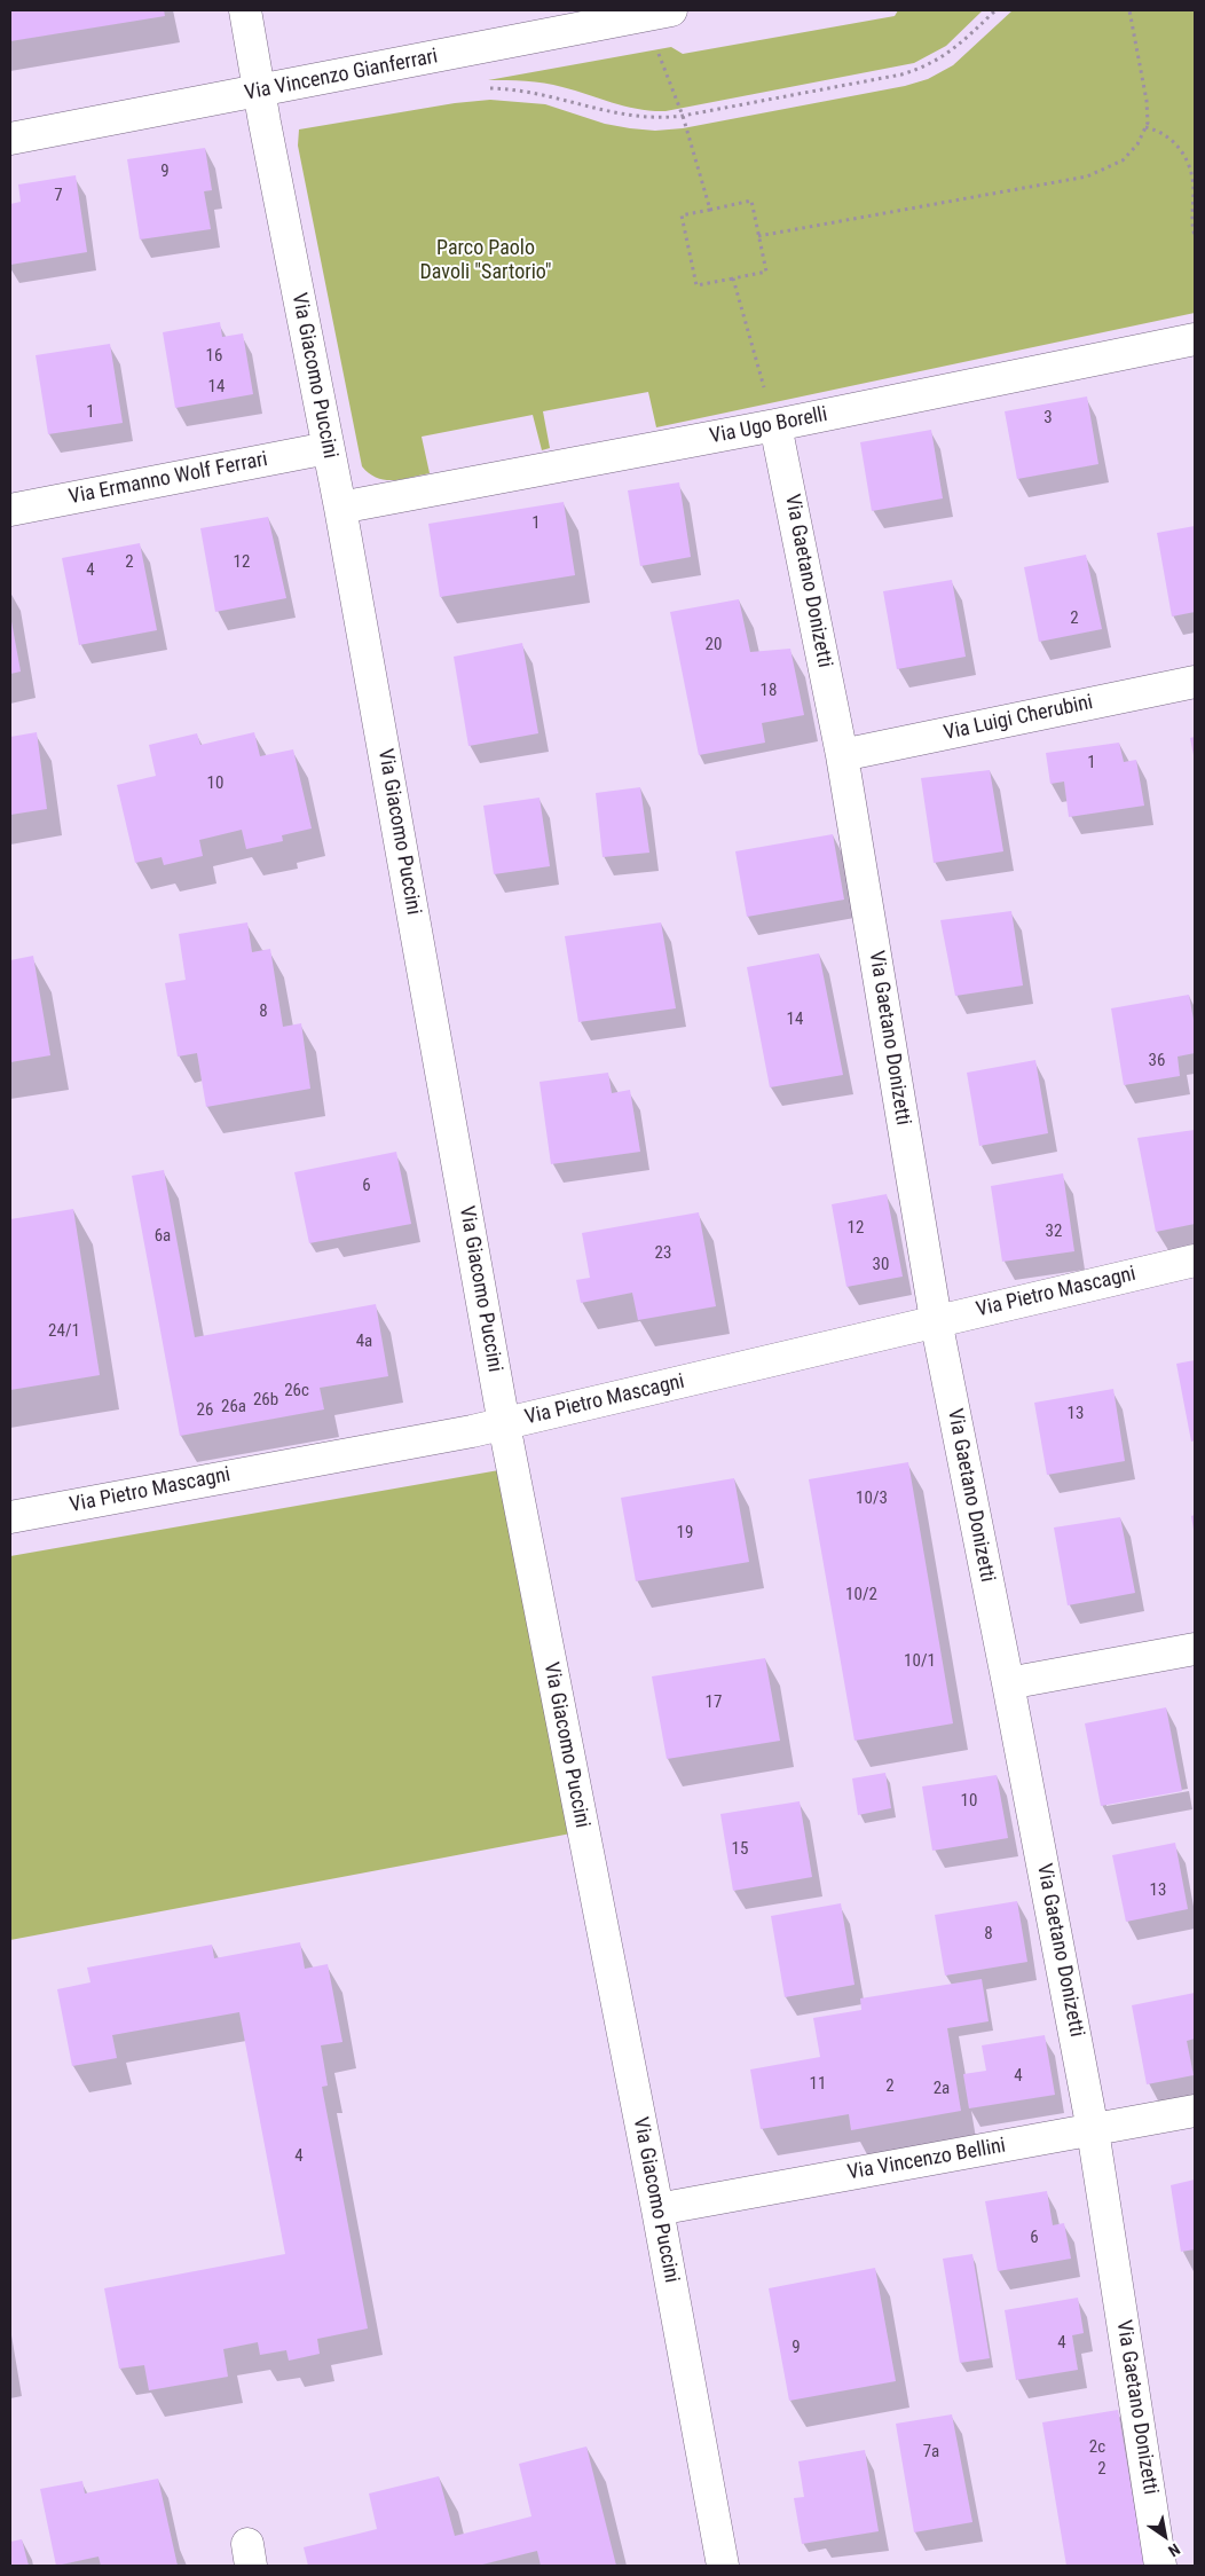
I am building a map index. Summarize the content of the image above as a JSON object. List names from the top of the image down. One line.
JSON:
{"streets":{"street":["Via Vincenzo Gianferrari","Via Giacomo Puccini","Via Ugo Borelli","Via Ermanno Wolf Ferrari","Via Gaetano Donizetti","Via Luigi Cherubini","Via Pietro Mascagni","Via Vincenzo Bellini"]},"crossings":[["Via Vincenzo Gianferrari","Via Giacomo Puccini"],["Via Giacomo Puccini","Via Ugo Borelli"],["Via Giacomo Puccini","Via Ermanno Wolf Ferrari"],["Via Giacomo Puccini","Via Pietro Mascagni"],["Via Giacomo Puccini","Via Vincenzo Bellini"],["Via Ugo Borelli","Via Gaetano Donizetti"],["Via Gaetano Donizetti","Via Luigi Cherubini"],["Via Gaetano Donizetti","Via Pietro Mascagni"],["Via Gaetano Donizetti","Via Vincenzo Bellini"]],"parks":["Parco Paolo Davoli \"Sartorio\""],"house_numbers":["9","7","16","14","1","3","1","2","12","4","2","20","18","1","10","8","14","36","6","12","32","6a","23","30","24/1","4a","26c","26b","26a","26","13","10/3","19","10/2","10/1","17","10","15","13","8","4","11","2","2a","4","6","4","9","2c","7a","2"],"north":"bottom right"}
